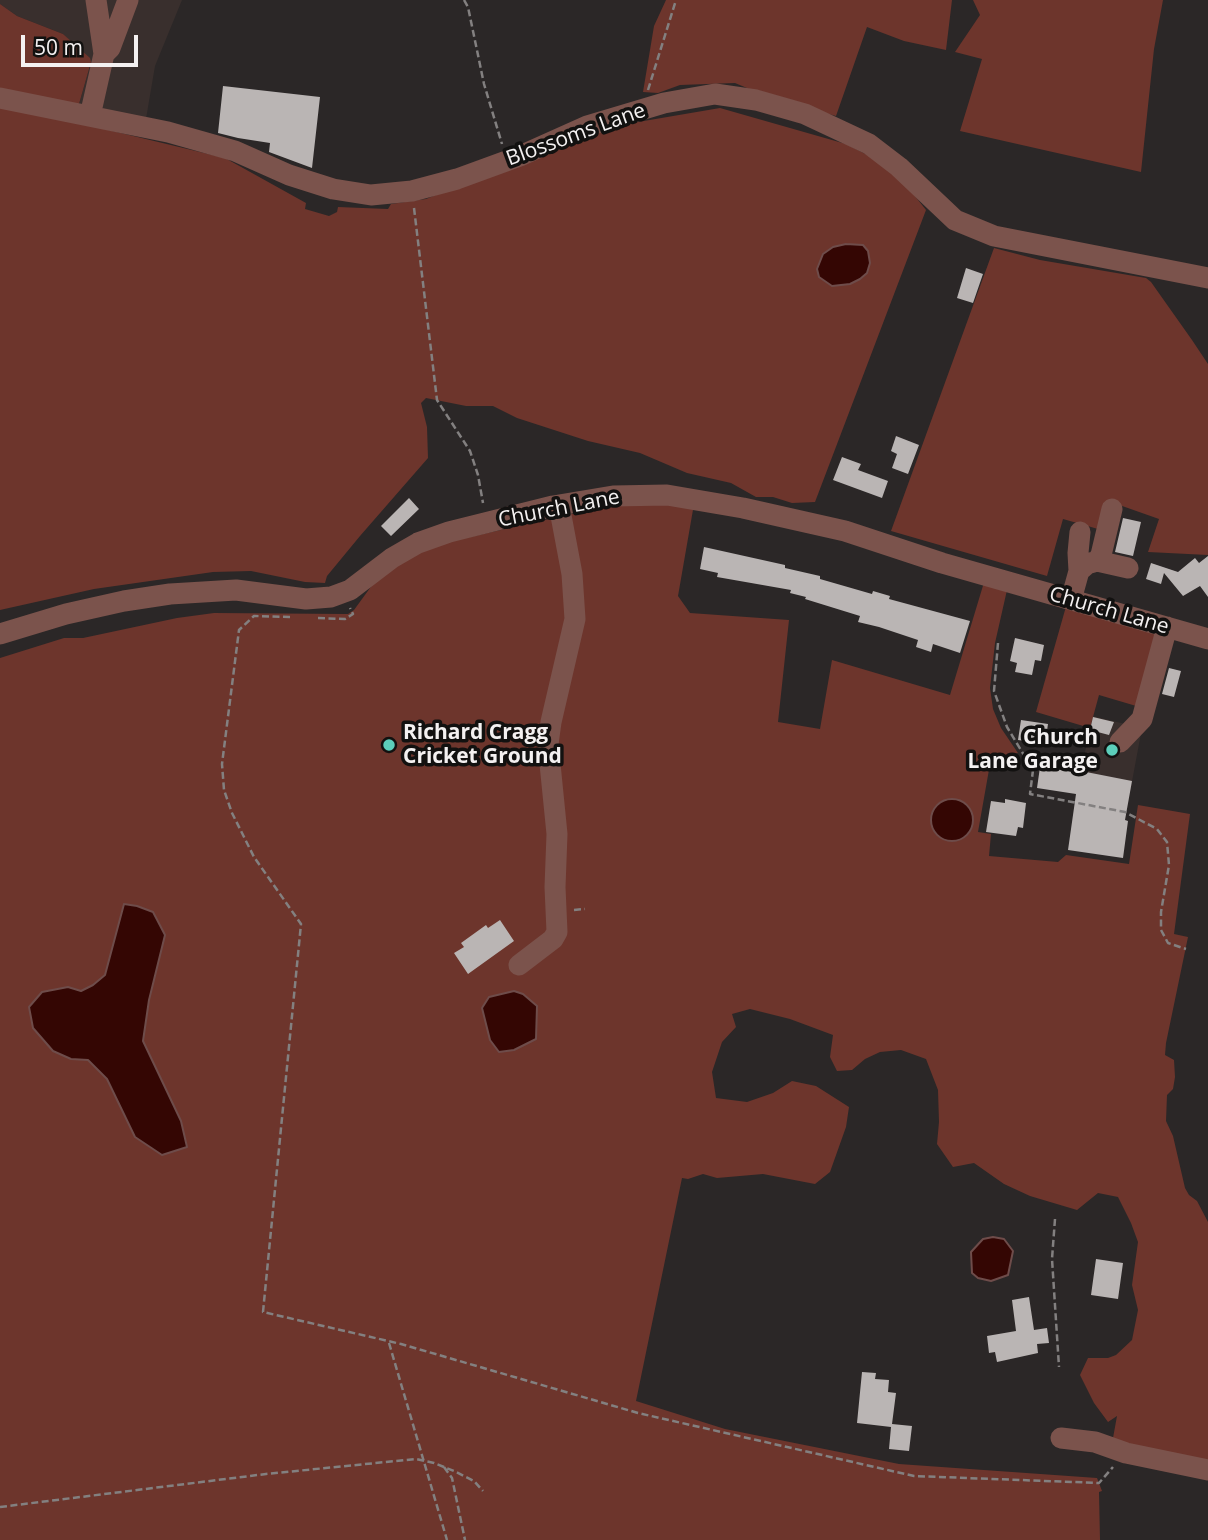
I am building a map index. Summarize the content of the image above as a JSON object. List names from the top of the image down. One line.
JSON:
{"streets":{"street":["Blossoms Lane","Church Lane"]},"places":["Richard Cragg Cricket Ground","Church Lane Garage"],"scale_bar":"50 m"}
